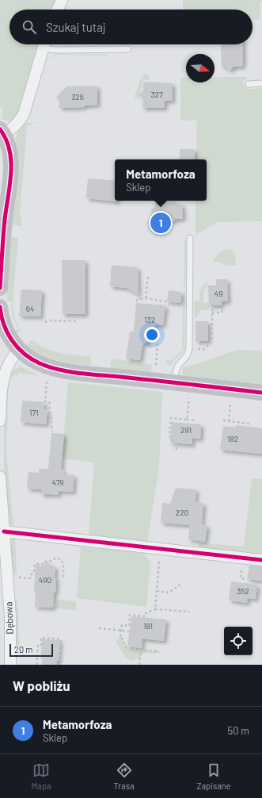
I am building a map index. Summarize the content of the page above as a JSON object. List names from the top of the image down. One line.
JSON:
{"streets":{"street":["Dębowa"]},"house_numbers":["327","326","49","64","132","171","291","182","479","220","490","352","181"],"scale_bar":"20 m","north":"right","page":{"search":"Szukaj tutaj","popup":["Metamorfoza","Sklep"],"pins":"1","scale":"20 m","heading":"W pobliżu","list":[{"mark":"1","name":"Metamorfoza","note":"Sklep","value":"50 m"}],"nav":["Mapa","Trasa","Zapisane"]}}
